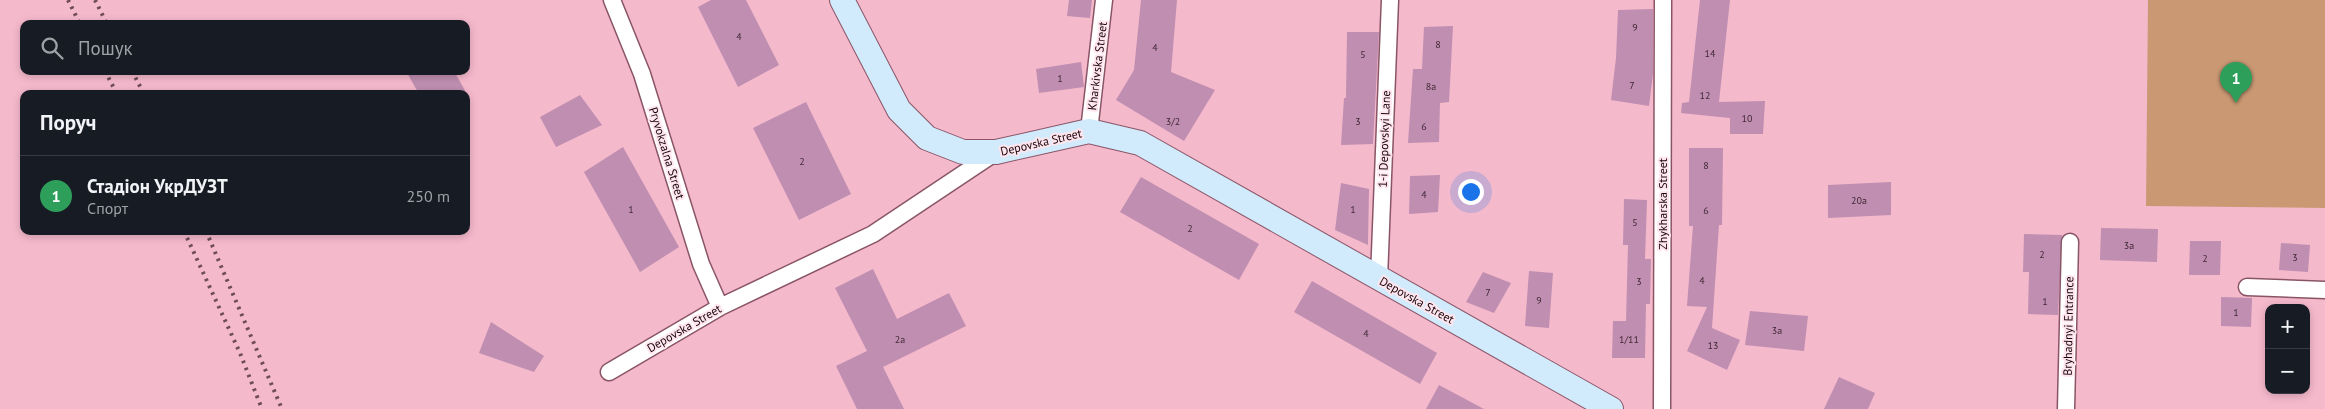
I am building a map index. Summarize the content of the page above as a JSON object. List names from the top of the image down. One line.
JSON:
{"streets":{"main road":["Depovska Street"],"street":["Kharkivska Street","1-i Depovskyi Lane","Pryvokzalna Street","Zhykharska Street","Bryhadnyi Entrance"]},"crossings":[["Kharkivska Street","Depovska Street"],["1-i Depovskyi Lane","Depovska Street"],["Depovska Street","Pryvokzalna Street"]],"house_numbers":["9","4","8","4","14","5","1","7","8а","12","10","3/2","3","6","2","8","4","20а","1","1","6","5","2","3а","2","3","2","4","3","7","9","1","1","3а","4","2а","1/11","13"],"page":{"search":"Пошук","pins":"1","heading":"Поруч","list":[{"mark":"1","name":"Стадіон УкрДУЗТ","note":"Спорт","value":"250 m"}],"map_buttons":["+","−"]}}
